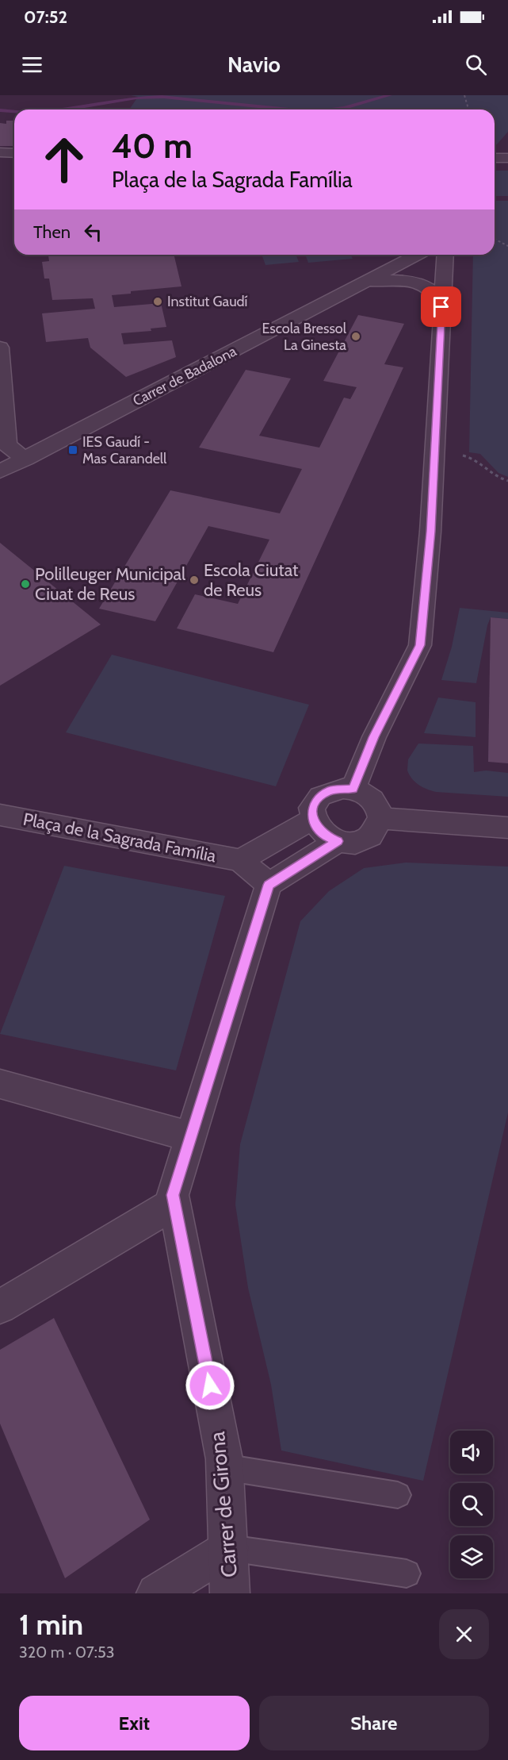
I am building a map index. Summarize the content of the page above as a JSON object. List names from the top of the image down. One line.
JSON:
{"streets":{"street":["Carrer de Badalona","Plaça de la Sagrada Família","Carrer de Girona"]},"places":{"other":["Institut Gaudí","Escola Bressol La Ginesta","Escola Ciutat de Reus","Polilleuger Municipal Ciuat de Reus"],"transit":["IES Gaudí - Mas Carandell"]},"page":{"status":"07:52","header":"Navio","turn":["40 m","Plaça de la Sagrada Família"],"then":"Then","heading":["1 min","320 m · 07:53"],"buttons":["Exit","Share"]}}
